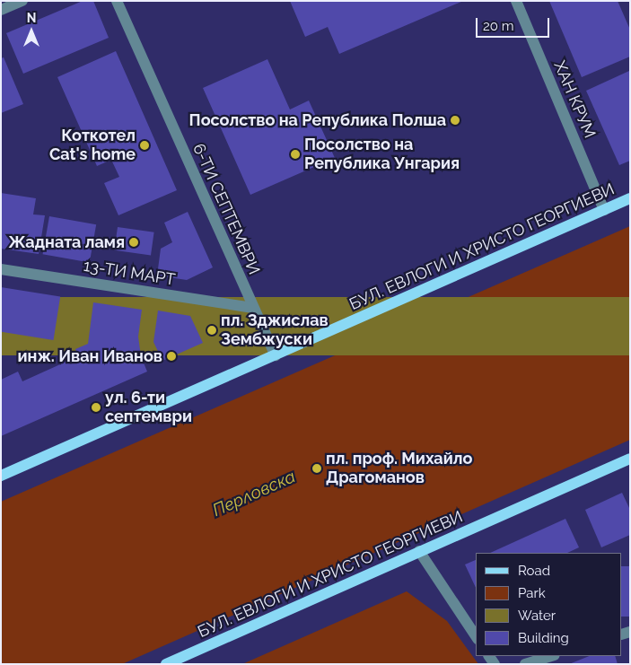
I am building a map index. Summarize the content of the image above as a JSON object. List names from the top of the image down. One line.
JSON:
{"streets":{"main road":["БУЛ. ЕВЛОГИ И ХРИСТО ГЕОРГИЕВИ"],"street":["ХАН КРУМ","6-ТИ СЕПТЕМВРИ","13-ТИ МАРТ"]},"crossings":[["ХАН КРУМ","БУЛ. ЕВЛОГИ И ХРИСТО ГЕОРГИЕВИ"],["6-ТИ СЕПТЕМВРИ","БУЛ. ЕВЛОГИ И ХРИСТО ГЕОРГИЕВИ"],["6-ТИ СЕПТЕМВРИ","13-ТИ МАРТ"]],"water":["Перловска"],"places":["Посолство на Република Полша","Коткотел Cat's home","Посолство на Република Унгария","Жадната ламя","пл. Зджислав Зембжуски","инж. Иван Иванов","ул. 6-ти септември","пл. проф. Михайло Драгоманов"],"legend":["Road","Park","Water","Building"],"scale_bar":"20 m","north":"top"}
